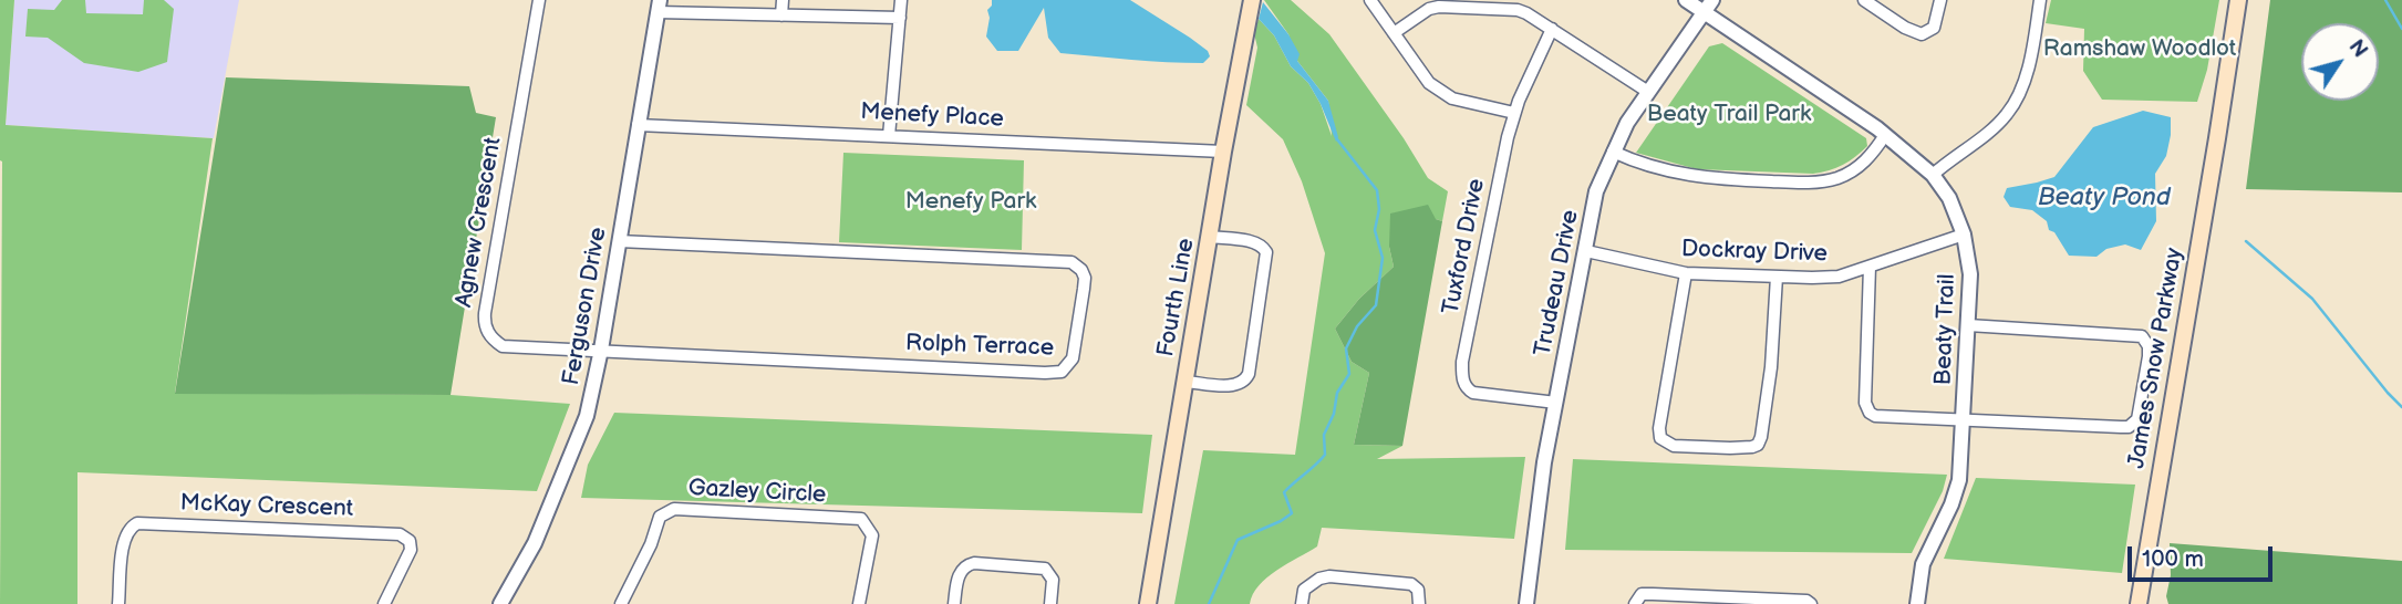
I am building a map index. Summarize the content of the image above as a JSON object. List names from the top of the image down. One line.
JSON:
{"streets":{"main road":["Fourth Line","James Snow Parkway"],"street":["Menefy Place","Agnew Crescent","Tuxford Drive","Dockray Drive","Trudeau Drive","Ferguson Drive","Beaty Trail","Rolph Terrace","Gazley Circle","McKay Crescent"]},"crossings":[["Menefy Place","Fourth Line"],["Menefy Place","Ferguson Drive"],["Agnew Crescent","Ferguson Drive"],["Agnew Crescent","Rolph Terrace"],["Tuxford Drive","Trudeau Drive"],["Dockray Drive","Trudeau Drive"],["Dockray Drive","Beaty Trail"],["Trudeau Drive","Beaty Trail"],["Ferguson Drive","Rolph Terrace"]],"water":["Beaty Pond"],"parks":["Ramshaw Woodlot","Beaty Trail Park","Menefy Park"],"scale_bar":"100 m","north":"top right"}
